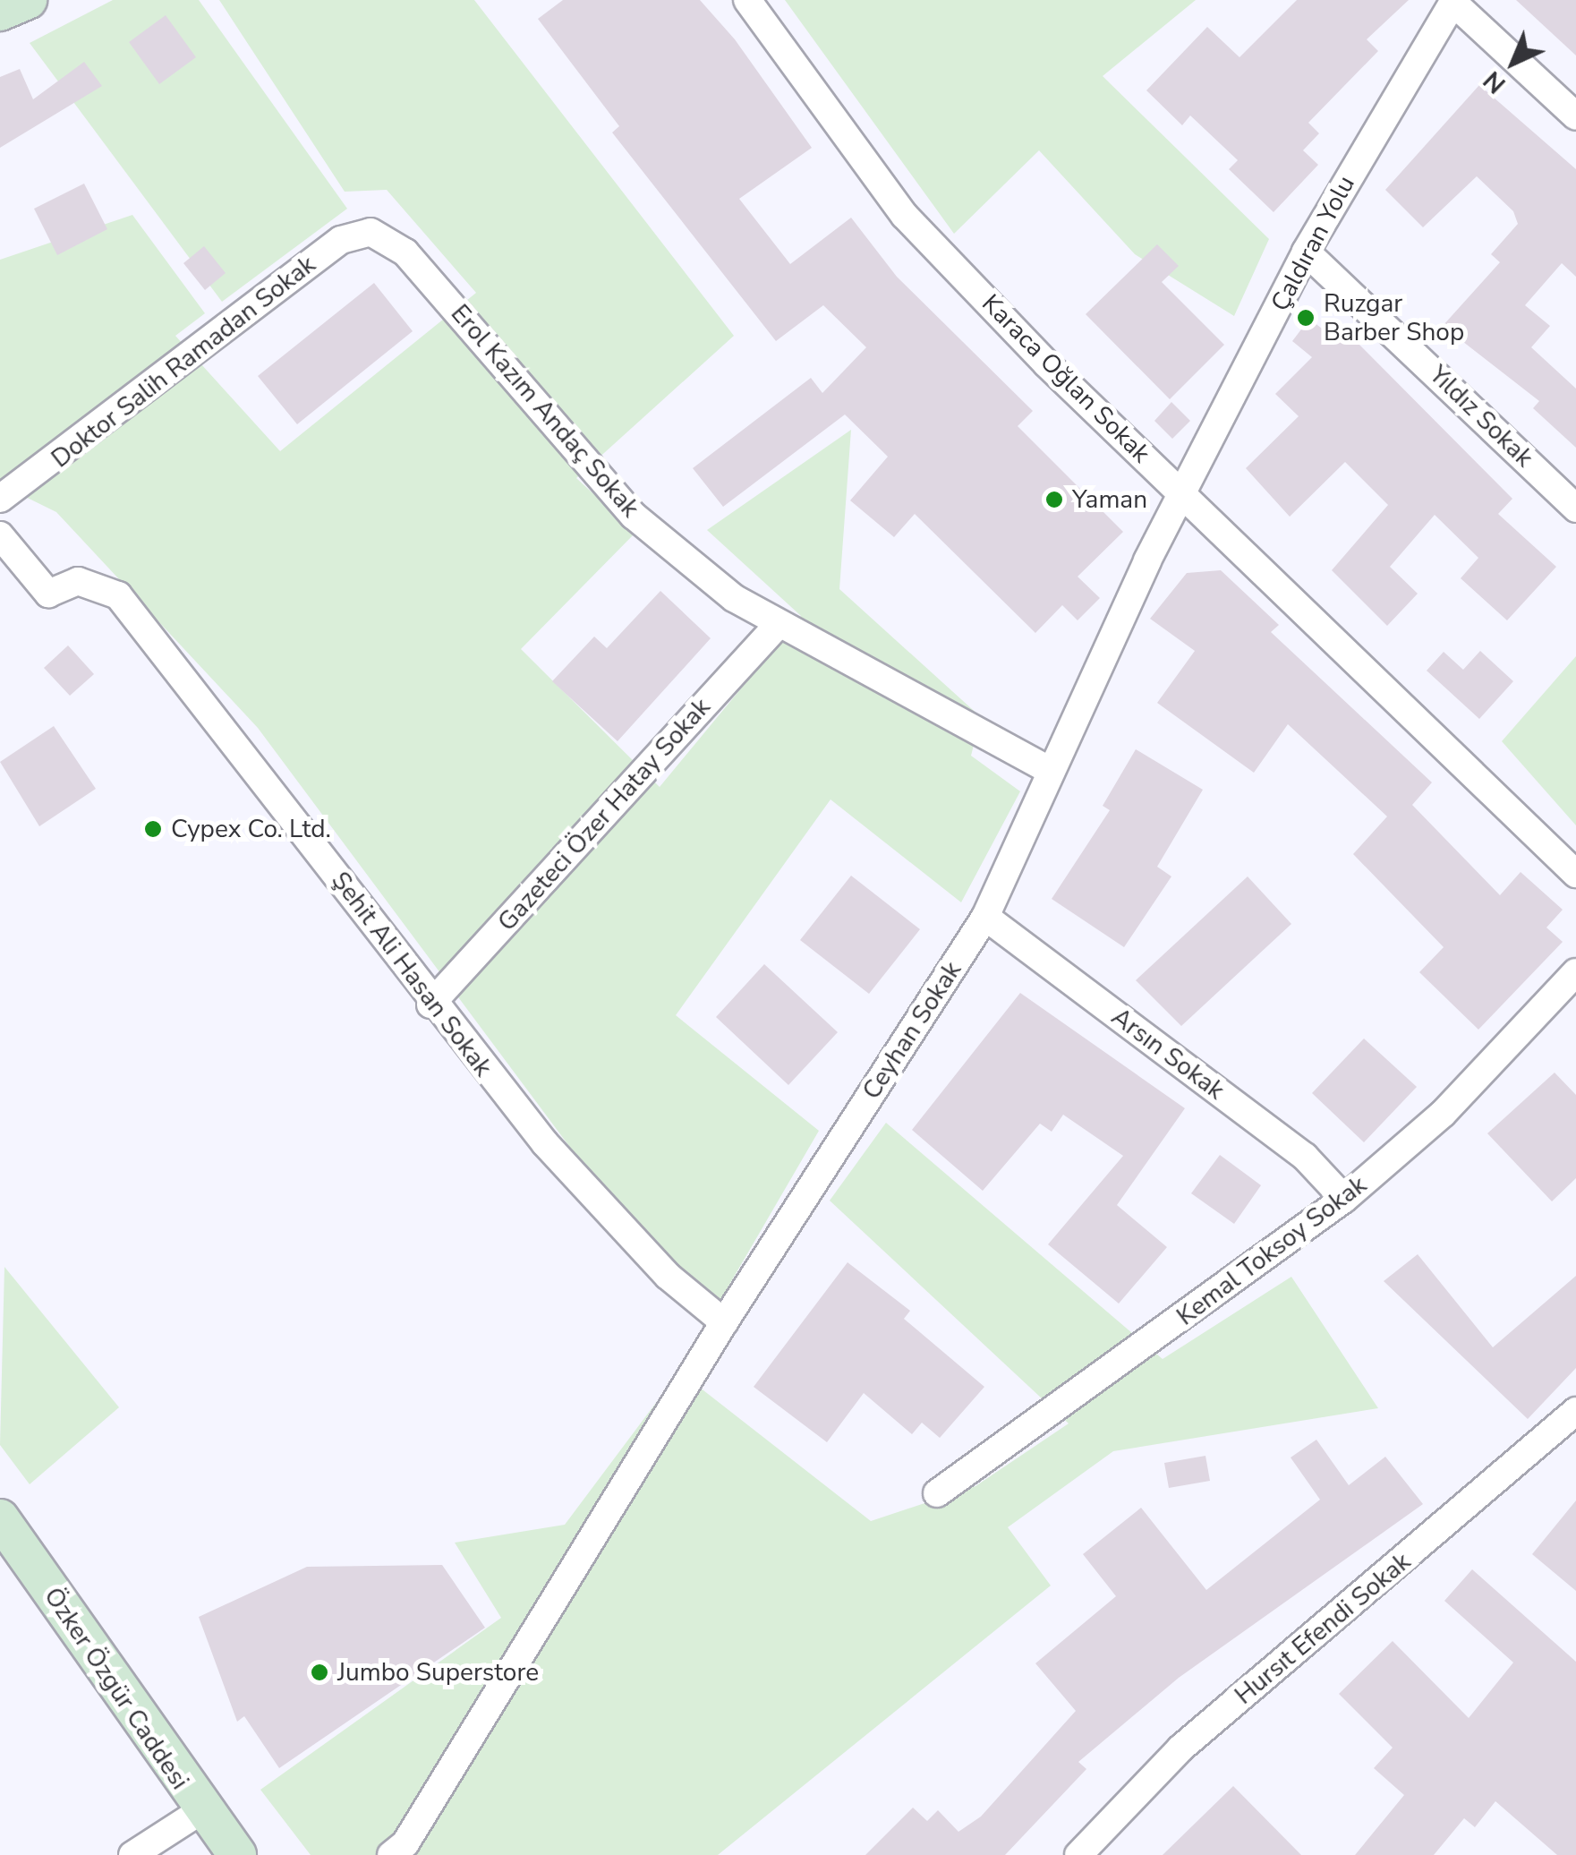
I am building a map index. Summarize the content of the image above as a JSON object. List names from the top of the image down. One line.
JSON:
{"streets":{"main road":["Özker Özgür Caddesi"],"street":["Çaldıran Yolu","Doktor Salih Ramadan Sokak","Karaca Oğlan Sokak","Erol Kazım Andaç Sokak","Yıldız Sokak","Gazeteci Özer Hatay Sokak","Şehit Ali Hasan Sokak","Ceyhan Sokak","Arsın Sokak","Kemal Toksoy Sokak","Hursıt Efendi Sokak"]},"crossings":[["Çaldıran Yolu","Karaca Oğlan Sokak"],["Çaldıran Yolu","Yıldız Sokak"],["Çaldıran Yolu","Ceyhan Sokak"],["Doktor Salih Ramadan Sokak","Erol Kazım Andaç Sokak"],["Karaca Oğlan Sokak","Ceyhan Sokak"],["Erol Kazım Andaç Sokak","Gazeteci Özer Hatay Sokak"],["Erol Kazım Andaç Sokak","Ceyhan Sokak"],["Gazeteci Özer Hatay Sokak","Şehit Ali Hasan Sokak"],["Şehit Ali Hasan Sokak","Ceyhan Sokak"],["Ceyhan Sokak","Arsın Sokak"],["Arsın Sokak","Kemal Toksoy Sokak"]],"places":["Ruzgar Barber Shop","Yaman","Cypex Co. Ltd.","Jumbo Superstore"],"north":"bottom left"}
